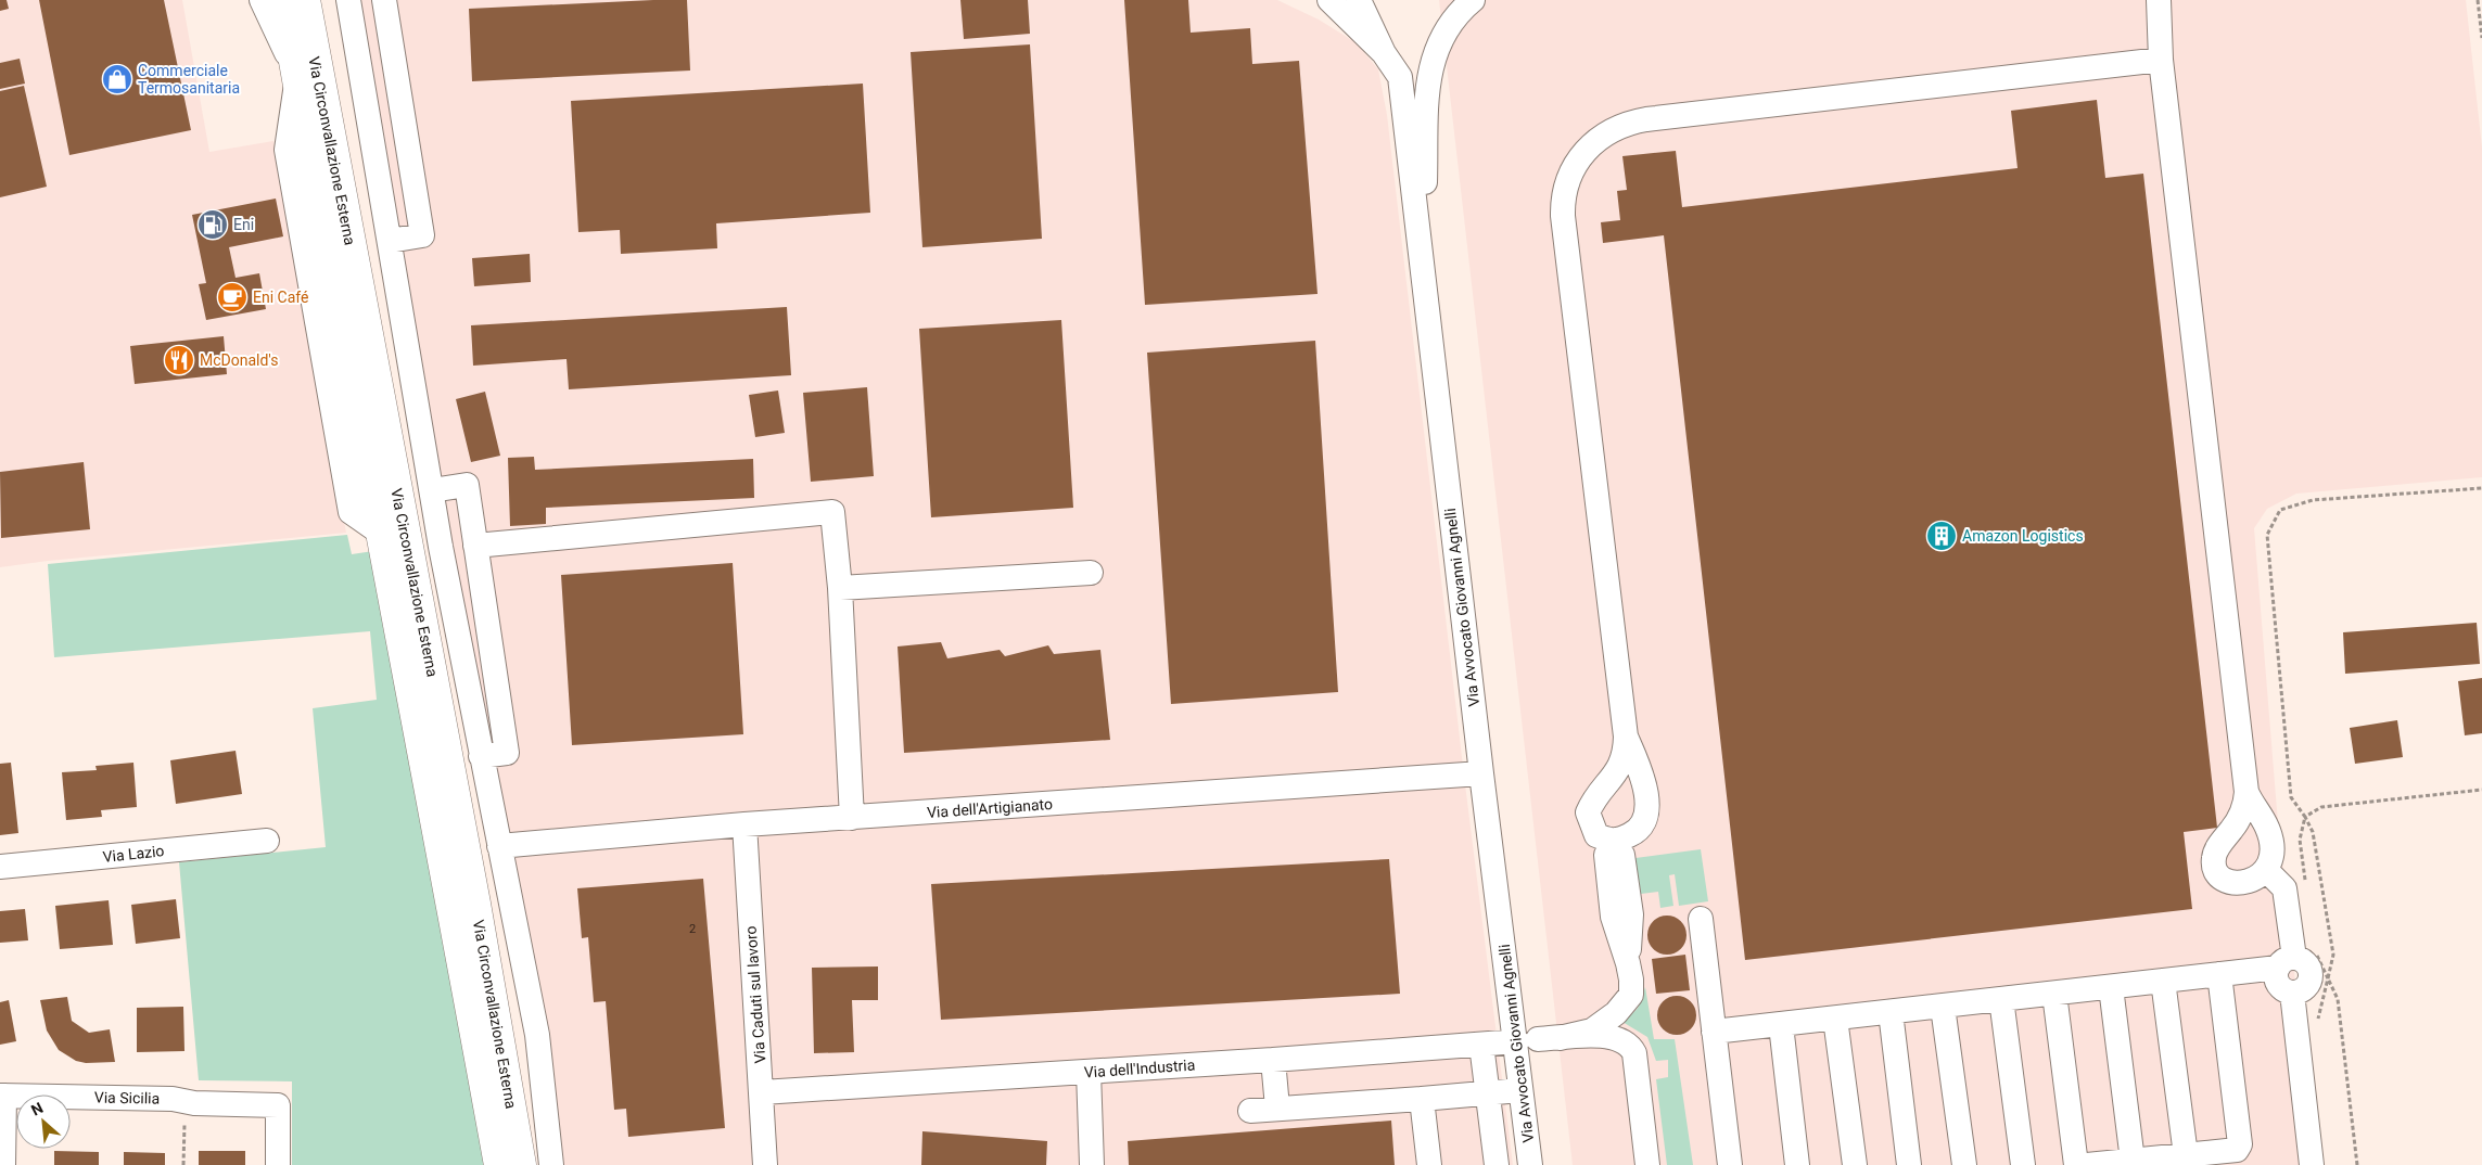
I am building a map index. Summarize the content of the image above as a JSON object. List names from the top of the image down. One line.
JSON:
{"streets":{"main road":["Via Circonvallazione Esterna"],"street":["Via Avvocato Giovanni Agnelli","Via dell'Artigianato","Via Lazio","Via Caduti sul lavoro","Via dell'Industria","Via Sicilia"]},"crossings":[["Via Avvocato Giovanni Agnelli","Via dell'Artigianato"],["Via Avvocato Giovanni Agnelli","Via dell'Industria"],["Via dell'Artigianato","Via Caduti sul lavoro"],["Via Caduti sul lavoro","Via dell'Industria"]],"places":{"shop":["Commerciale Termosanitaria"],"fuel station":["Eni"],"cafe":["Eni Café"],"restaurant":["McDonald's"],"building":["Amazon Logistics"]},"house_numbers":["2"],"north":"top left"}
